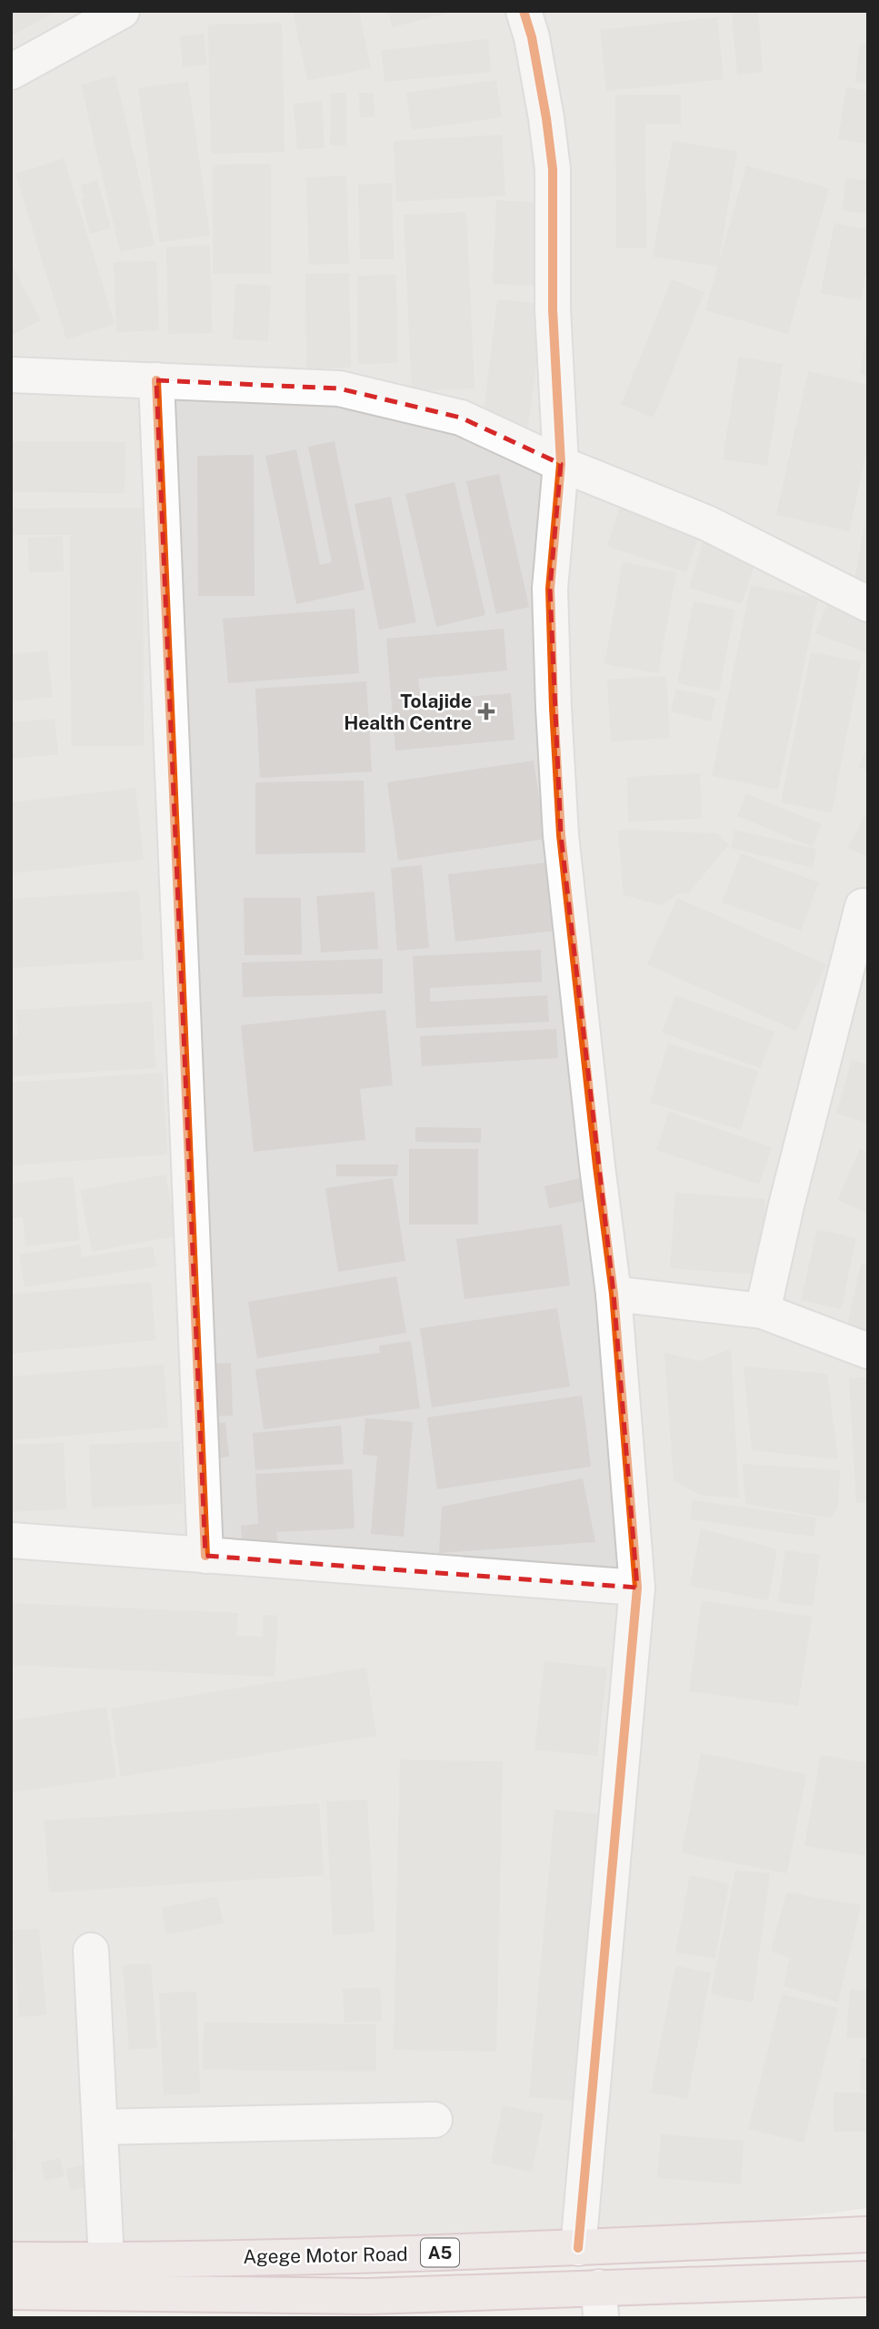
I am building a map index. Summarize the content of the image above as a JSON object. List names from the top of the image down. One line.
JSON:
{"streets":{"highway":["A5","Agege Motor Road"]},"places":{"health":["Tolajide Health Centre"]}}
